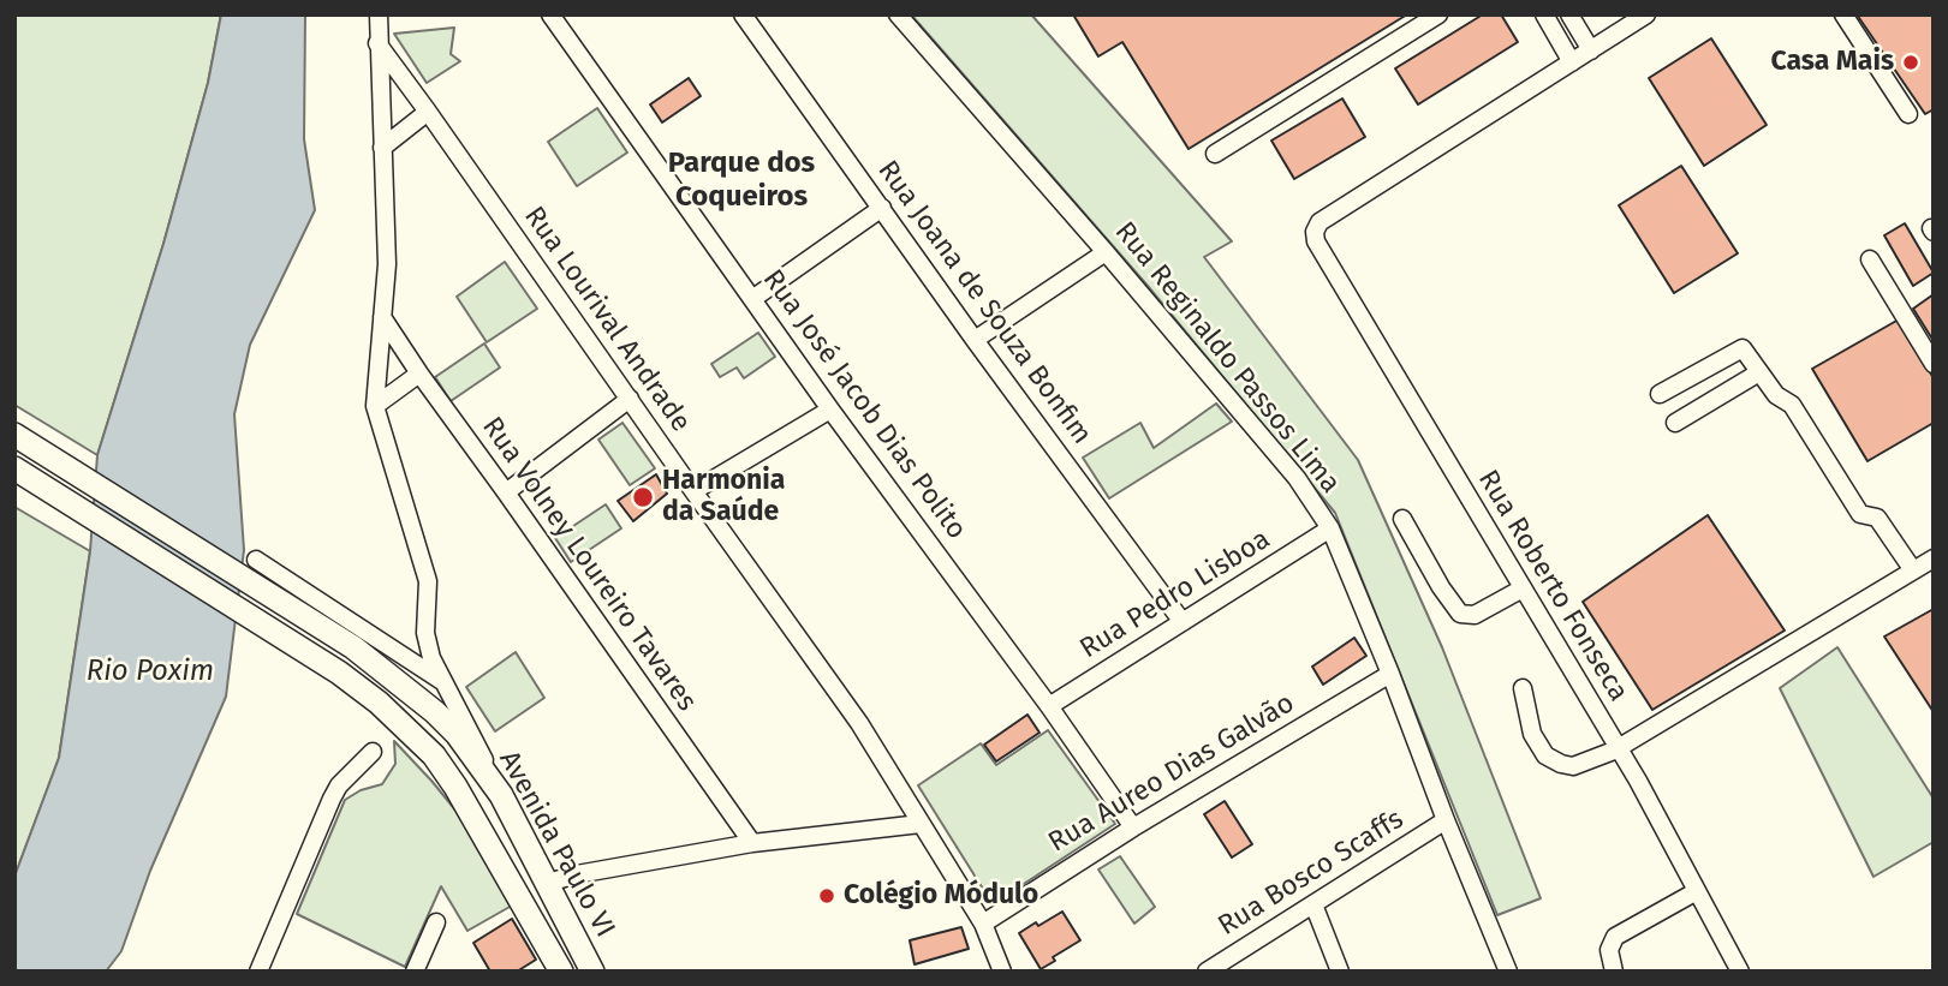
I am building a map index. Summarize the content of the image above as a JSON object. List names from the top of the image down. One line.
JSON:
{"streets":{"main road":["Avenida Paulo VI"],"street":["Rua Joana de Souza Bonfim","Rua Lourival Andrade","Rua Reginaldo Passos Lima","Rua José Jacob Dias Polito","Rua Volney Loureiro Tavares","Rua Roberto Fonseca","Rua Pedro Lisboa","Rua Aureo Dias Galvão","Rua Bosco Scaffs"]},"crossings":[["Rua Joana de Souza Bonfim","Rua Pedro Lisboa"],["Rua Lourival Andrade","Rua Aureo Dias Galvão"],["Rua Reginaldo Passos Lima","Rua Pedro Lisboa"],["Rua Reginaldo Passos Lima","Rua Aureo Dias Galvão"],["Rua Reginaldo Passos Lima","Rua Bosco Scaffs"],["Rua José Jacob Dias Polito","Rua Pedro Lisboa"],["Rua José Jacob Dias Polito","Rua Aureo Dias Galvão"]],"districts":["Parque dos Coqueiros"],"water":["Rio Poxim"],"places":["Casa Mais","Harmonia da Saúde","Colégio Módulo"]}
